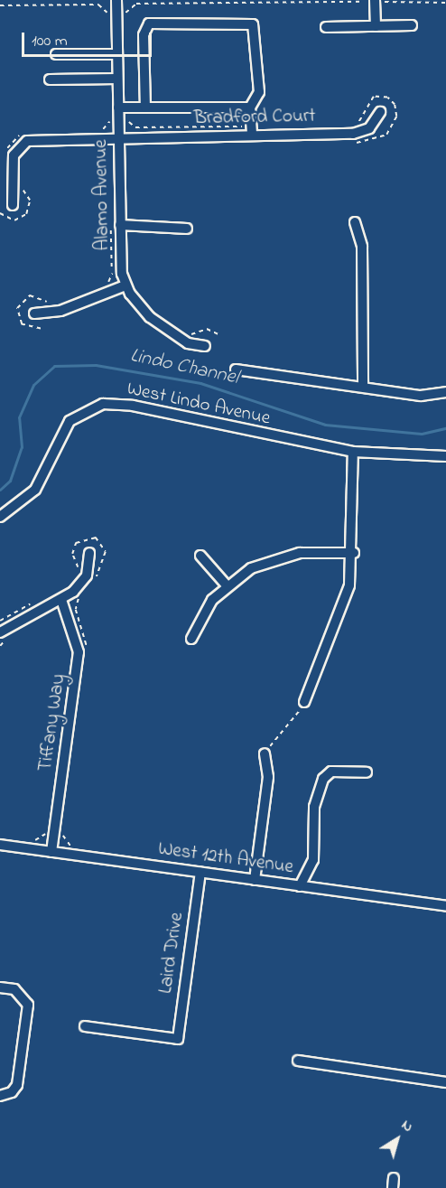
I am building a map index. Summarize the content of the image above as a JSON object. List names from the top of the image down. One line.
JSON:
{"streets":{"street":["Bradford Court","Alamo Avenue","West Lindo Avenue","Tiffany Way","West 12th Avenue","Laird Drive"]},"crossings":[["Bradford Court","Alamo Avenue"],["Tiffany Way","West 12th Avenue"],["West 12th Avenue","Laird Drive"]],"water":["Lindo Channel"],"scale_bar":"100 m","north":"top right"}
